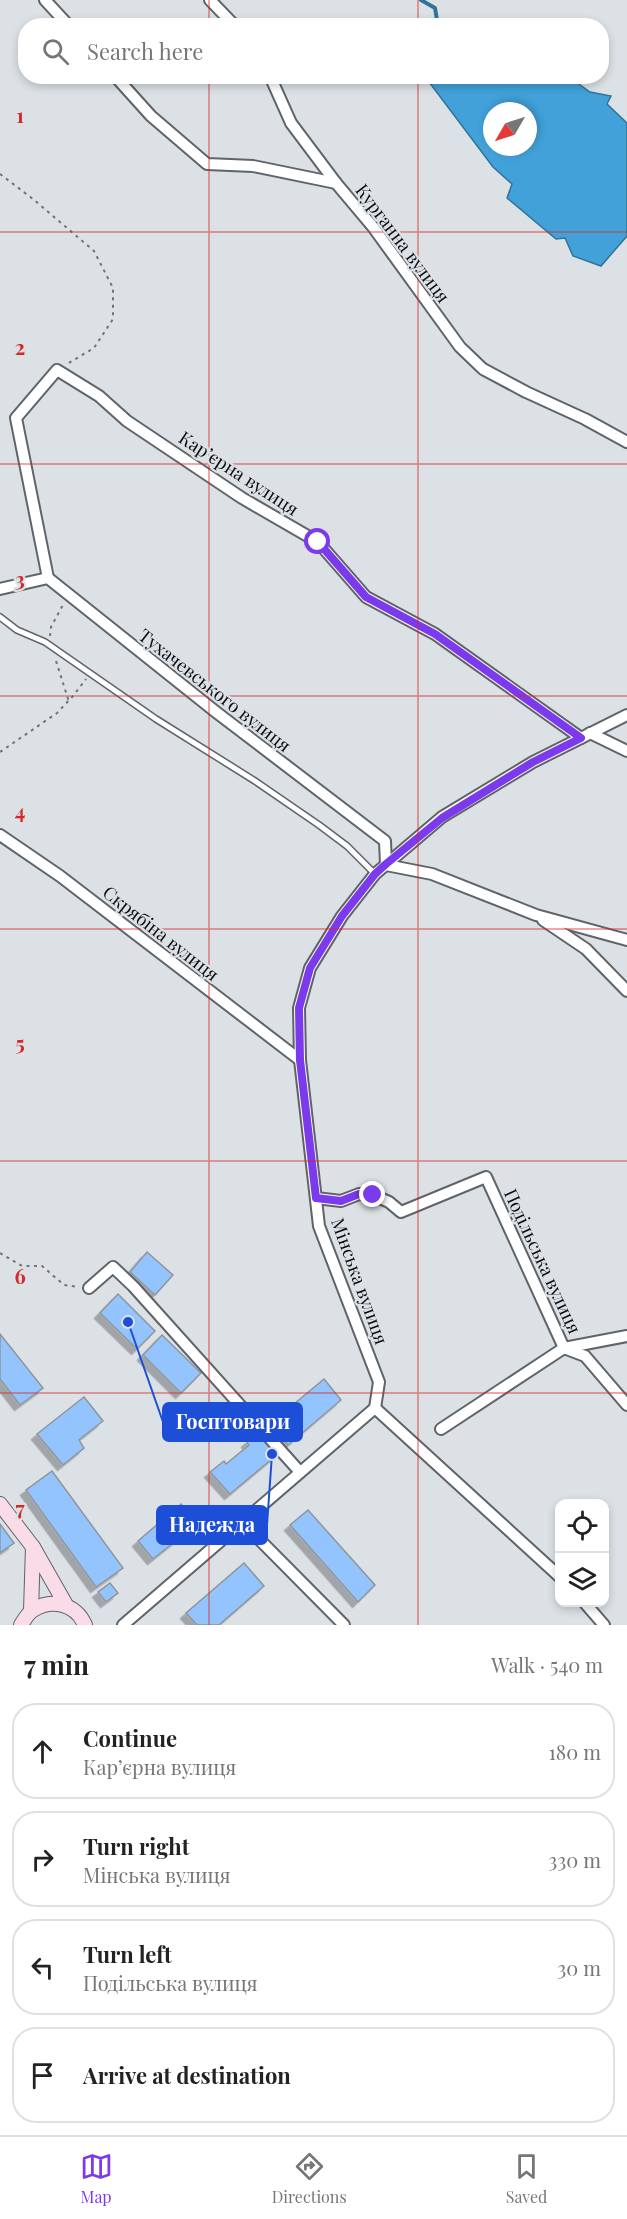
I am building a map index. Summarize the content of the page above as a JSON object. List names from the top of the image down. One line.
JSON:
{"streets":{"street":["Курганна вулиця","Кар’єрна вулиця","Тухачевського вулиця","Скрябіна вулиця","Подільська вулиця","Мінська вулиця"]},"crossings":[["Кар’єрна вулиця","Мінська вулиця"],["Тухачевського вулиця","Мінська вулиця"],["Скрябіна вулиця","Мінська вулиця"],["Подільська вулиця","Мінська вулиця"]],"places":["Госптовари","Надежда"],"north":"bottom left","page":{"search":"Search here","heading":["7 min","Walk · 540 m"],"list":[["Continue","Кар’єрна вулиця","180 m"],["Turn right","Мінська вулиця","330 m"],["Turn left","Подільська вулиця","30 m"],"Arrive at destination"],"nav":["Map","Directions","Saved"]},"grid":{"rows":["1","2","3","4","5","6","7"]}}
